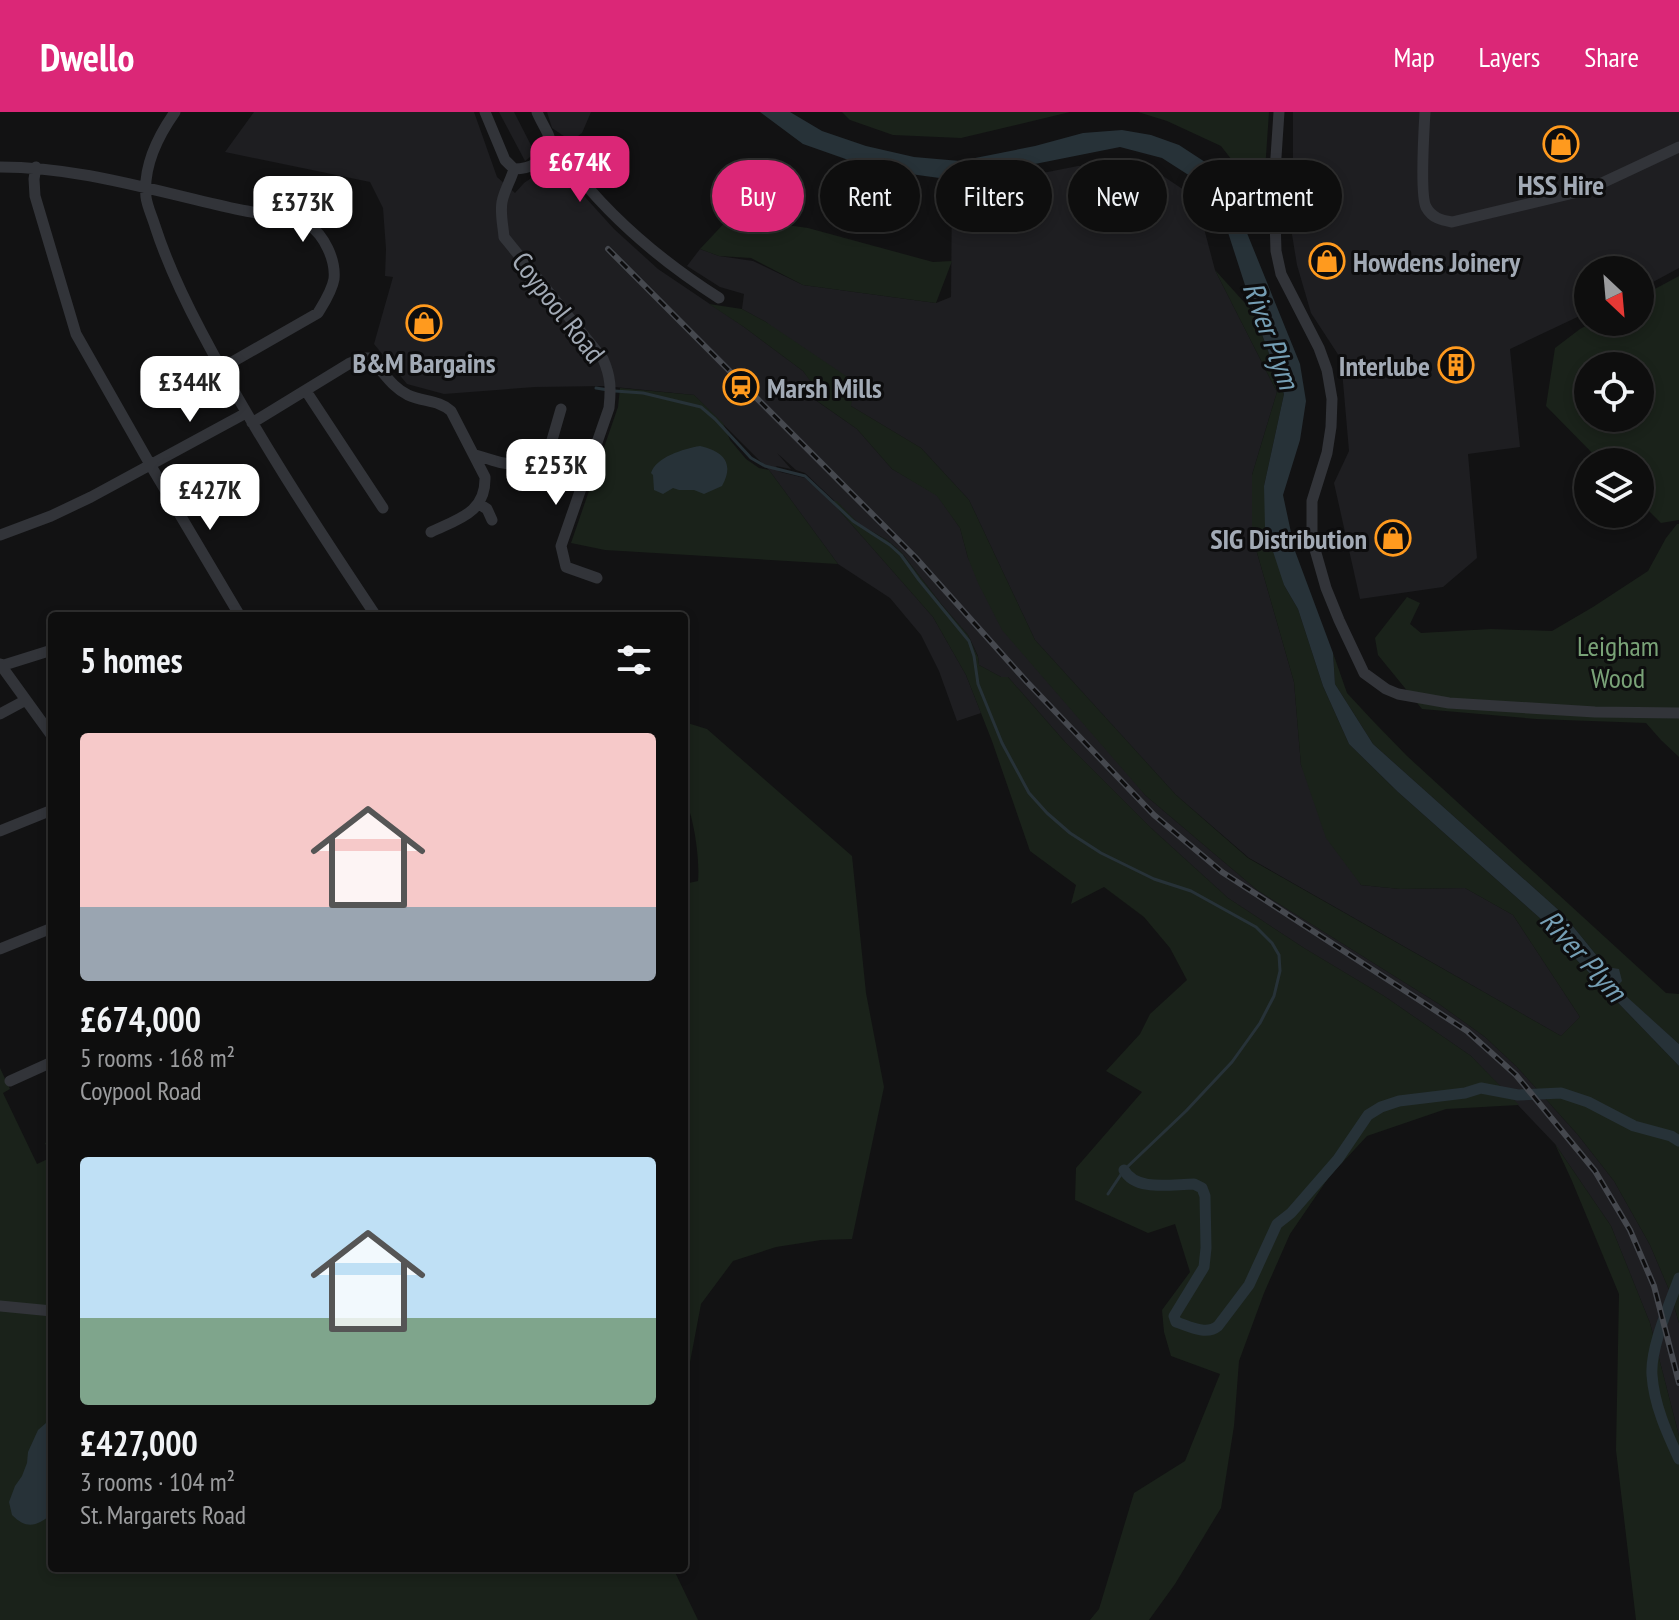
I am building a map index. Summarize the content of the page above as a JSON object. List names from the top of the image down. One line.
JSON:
{"streets":{"street":["Coypool Road"]},"water":["River Plym"],"parks":["Leigham Wood"],"places":{"shop":["HSS Hire","Howdens Joinery","B&M Bargains","SIG Distribution"],"building":["Interlube"],"station":["Marsh Mills"]},"north":"bottom right","page":{"header":"Dwello","nav":["Map","Layers","Share"],"price":["£674K","£373K","£344K","£253K","£427K"],"chip":["Buy","Rent","Filters","New","Apartment"],"heading":"5 homes","list":[{"name":"£674,000","note":"5 rooms · 168 m² · Coypool Road"},{"name":"£427,000","note":"3 rooms · 104 m² · St. Margarets Road"}]}}
